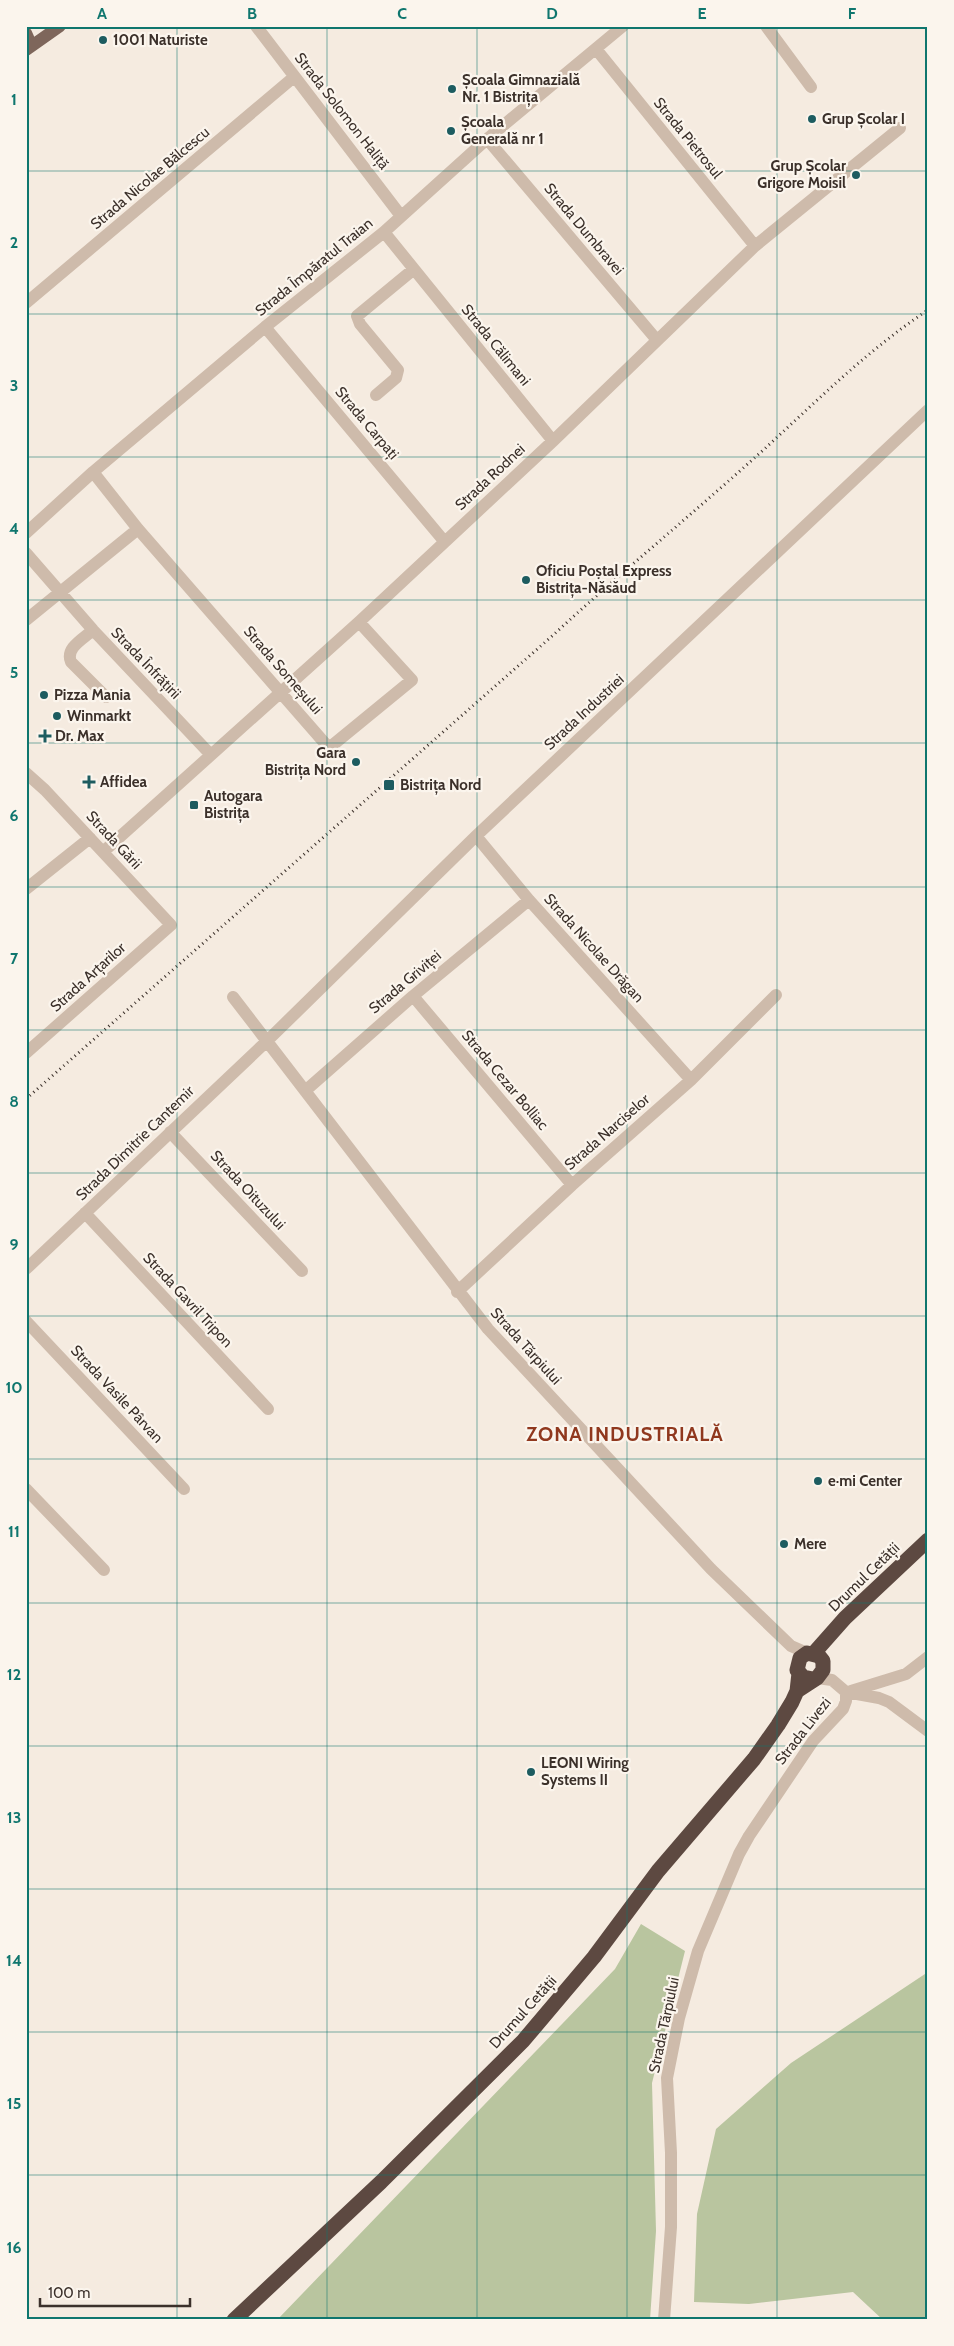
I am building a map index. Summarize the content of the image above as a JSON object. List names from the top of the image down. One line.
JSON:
{"streets":{"highway":["Drumul Cetății"],"street":["Strada Solomon Haliță","Strada Pietrosul","Strada Nicolae Bălcescu","Strada Dumbravei","Strada Împăratul Traian","Strada Călimani","Strada Carpați","Strada Rodnei","Strada Înfrățirii","Strada Someșului","Strada Industriei","Strada Gării","Strada Nicolae Drăgan","Strada Arțarilor","Strada Griviței","Strada Cezar Bolliac","Strada Narciselor","Strada Dimitrie Cantemir","Strada Oituzului","Strada Gavril Tripon","Strada Tărpiului","Strada Vasile Pârvan","Strada Livezi"]},"crossings":[["Strada Solomon Haliță","Strada Nicolae Bălcescu"],["Strada Solomon Haliță","Strada Împăratul Traian"],["Strada Pietrosul","Strada Împăratul Traian"],["Strada Pietrosul","Strada Rodnei"],["Strada Dumbravei","Strada Împăratul Traian"],["Strada Dumbravei","Strada Rodnei"],["Strada Împăratul Traian","Strada Călimani"],["Strada Împăratul Traian","Strada Carpați"],["Strada Împăratul Traian","Strada Someșului"],["Strada Călimani","Strada Rodnei"],["Strada Carpați","Strada Rodnei"],["Strada Rodnei","Strada Înfrățirii"],["Strada Rodnei","Strada Someșului"],["Strada Rodnei","Strada Gării"],["Strada Industriei","Strada Nicolae Drăgan"],["Strada Industriei","Strada Dimitrie Cantemir"],["Strada Industriei","Strada Tărpiului"],["Strada Gării","Strada Arțarilor"],["Strada Nicolae Drăgan","Strada Griviței"],["Strada Nicolae Drăgan","Strada Narciselor"],["Strada Griviței","Strada Cezar Bolliac"],["Strada Griviței","Strada Tărpiului"],["Strada Cezar Bolliac","Strada Narciselor"],["Strada Narciselor","Strada Tărpiului"],["Strada Dimitrie Cantemir","Strada Oituzului"],["Strada Dimitrie Cantemir","Strada Gavril Tripon"],["Strada Dimitrie Cantemir","Strada Tărpiului"],["Strada Tărpiului","Drumul Cetății"],["Strada Tărpiului","Strada Livezi"],["Drumul Cetății","Strada Livezi"]],"districts":["ZONA INDUSTRIALĂ"],"places":{"other":["1001 Naturiste","Școala Gimnazială Nr. 1 Bistrița","Grup Școlar I","Școala Generală nr 1","Grup Școlar Grigore Moisil","Oficiu Poștal Express Bistrița-Năsăud","Pizza Mania","Winmarkt","Gara Bistrița Nord","e·mi Center","Mere","LEONI Wiring Systems II"],"health":["Dr. Max","Affidea"],"transit":["Bistrița Nord","Autogara Bistrița"]},"scale_bar":"100 m","grid":{"columns":["A","B","C","D","E","F"],"rows":["1","2","3","4","5","6","7","8","9","10","11","12","13","14","15","16"]}}
